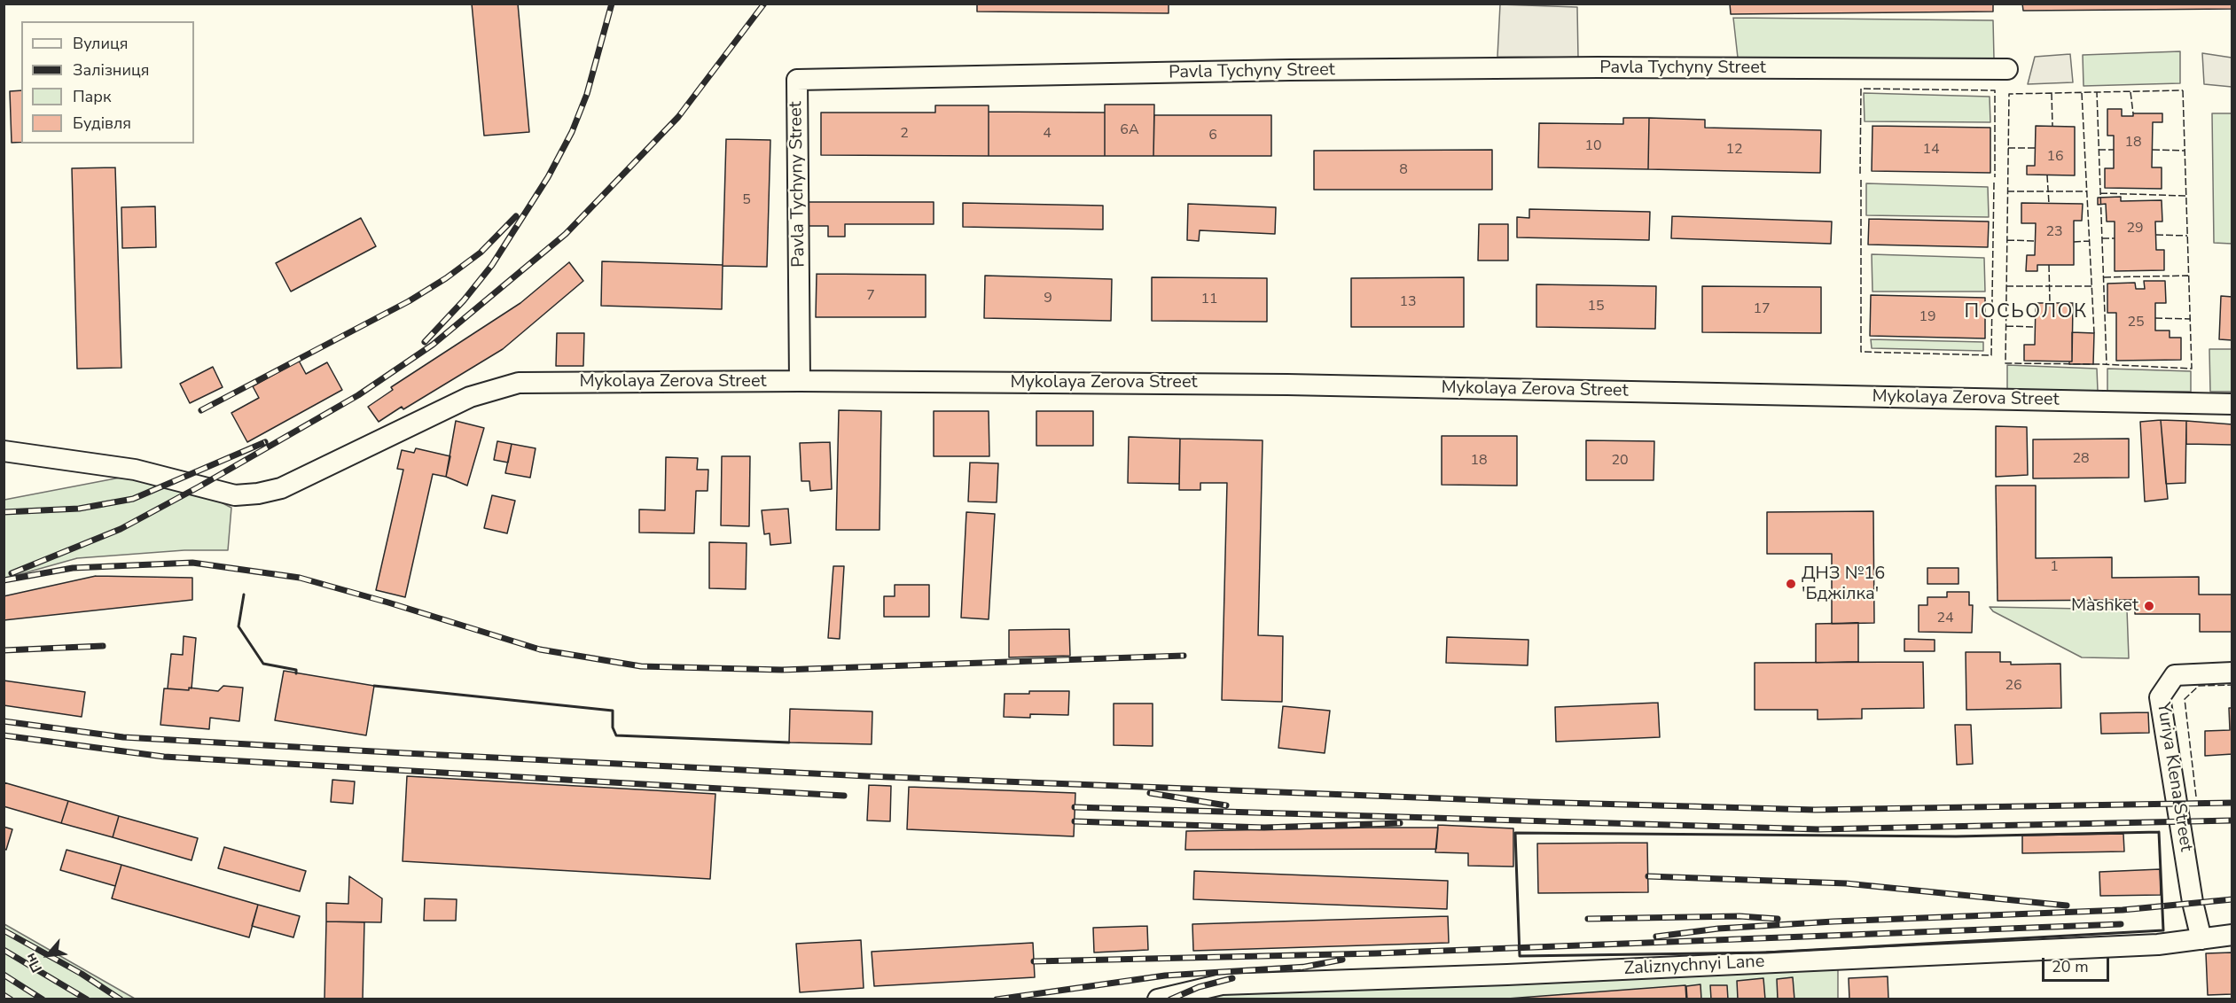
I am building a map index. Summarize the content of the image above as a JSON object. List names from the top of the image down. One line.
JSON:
{"streets":{"street":["Pavla Tychyny Street","Mykolaya Zerova Street","Yuriya Klena Street","Zaliznychnyi Lane"]},"crossings":[["Pavla Tychyny Street","Mykolaya Zerova Street"],["Yuriya Klena Street","Zaliznychnyi Lane"]],"districts":["ПОСЬОЛОК"],"places":["ДНЗ №16 'Бджілка'","Màshket"],"house_numbers":["6А","2","4","6","18","10","12","14","16","8","5","29","23","7","9","11","13","15","17","19","25","28","18","20","1","24","26"],"legend":["Вулиця","Залізниця","Парк","Будівля"],"scale_bar":"20 m","north":"bottom left"}
